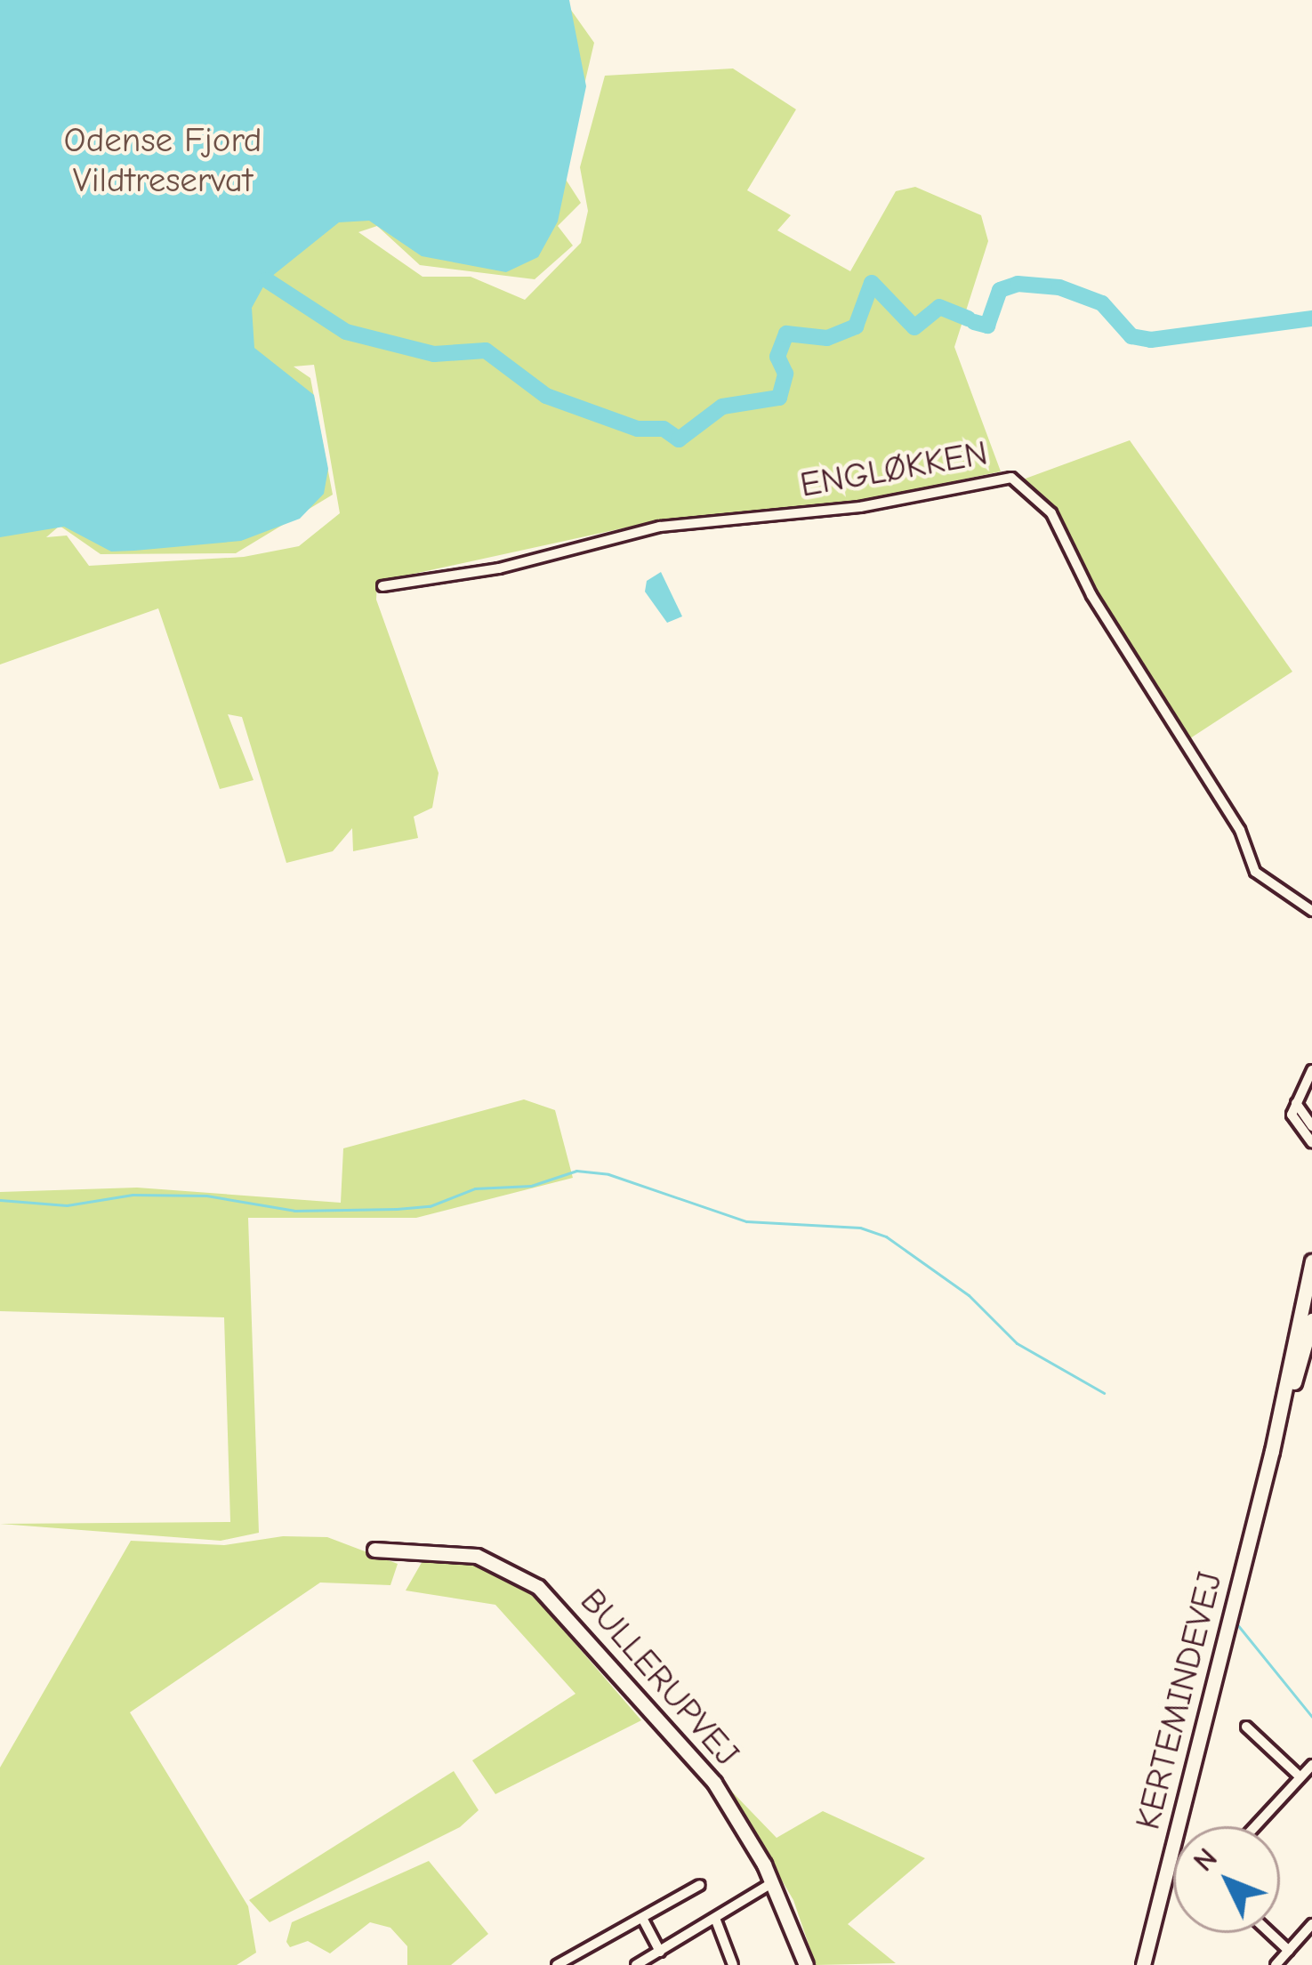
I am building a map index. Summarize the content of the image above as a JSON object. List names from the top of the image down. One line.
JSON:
{"streets":{"main road":["BULLERUPVEJ","KERTEMINDEVEJ"],"street":["ENGLØKKEN"]},"parks":["Odense Fjord Vildtreservat"],"north":"top left"}
